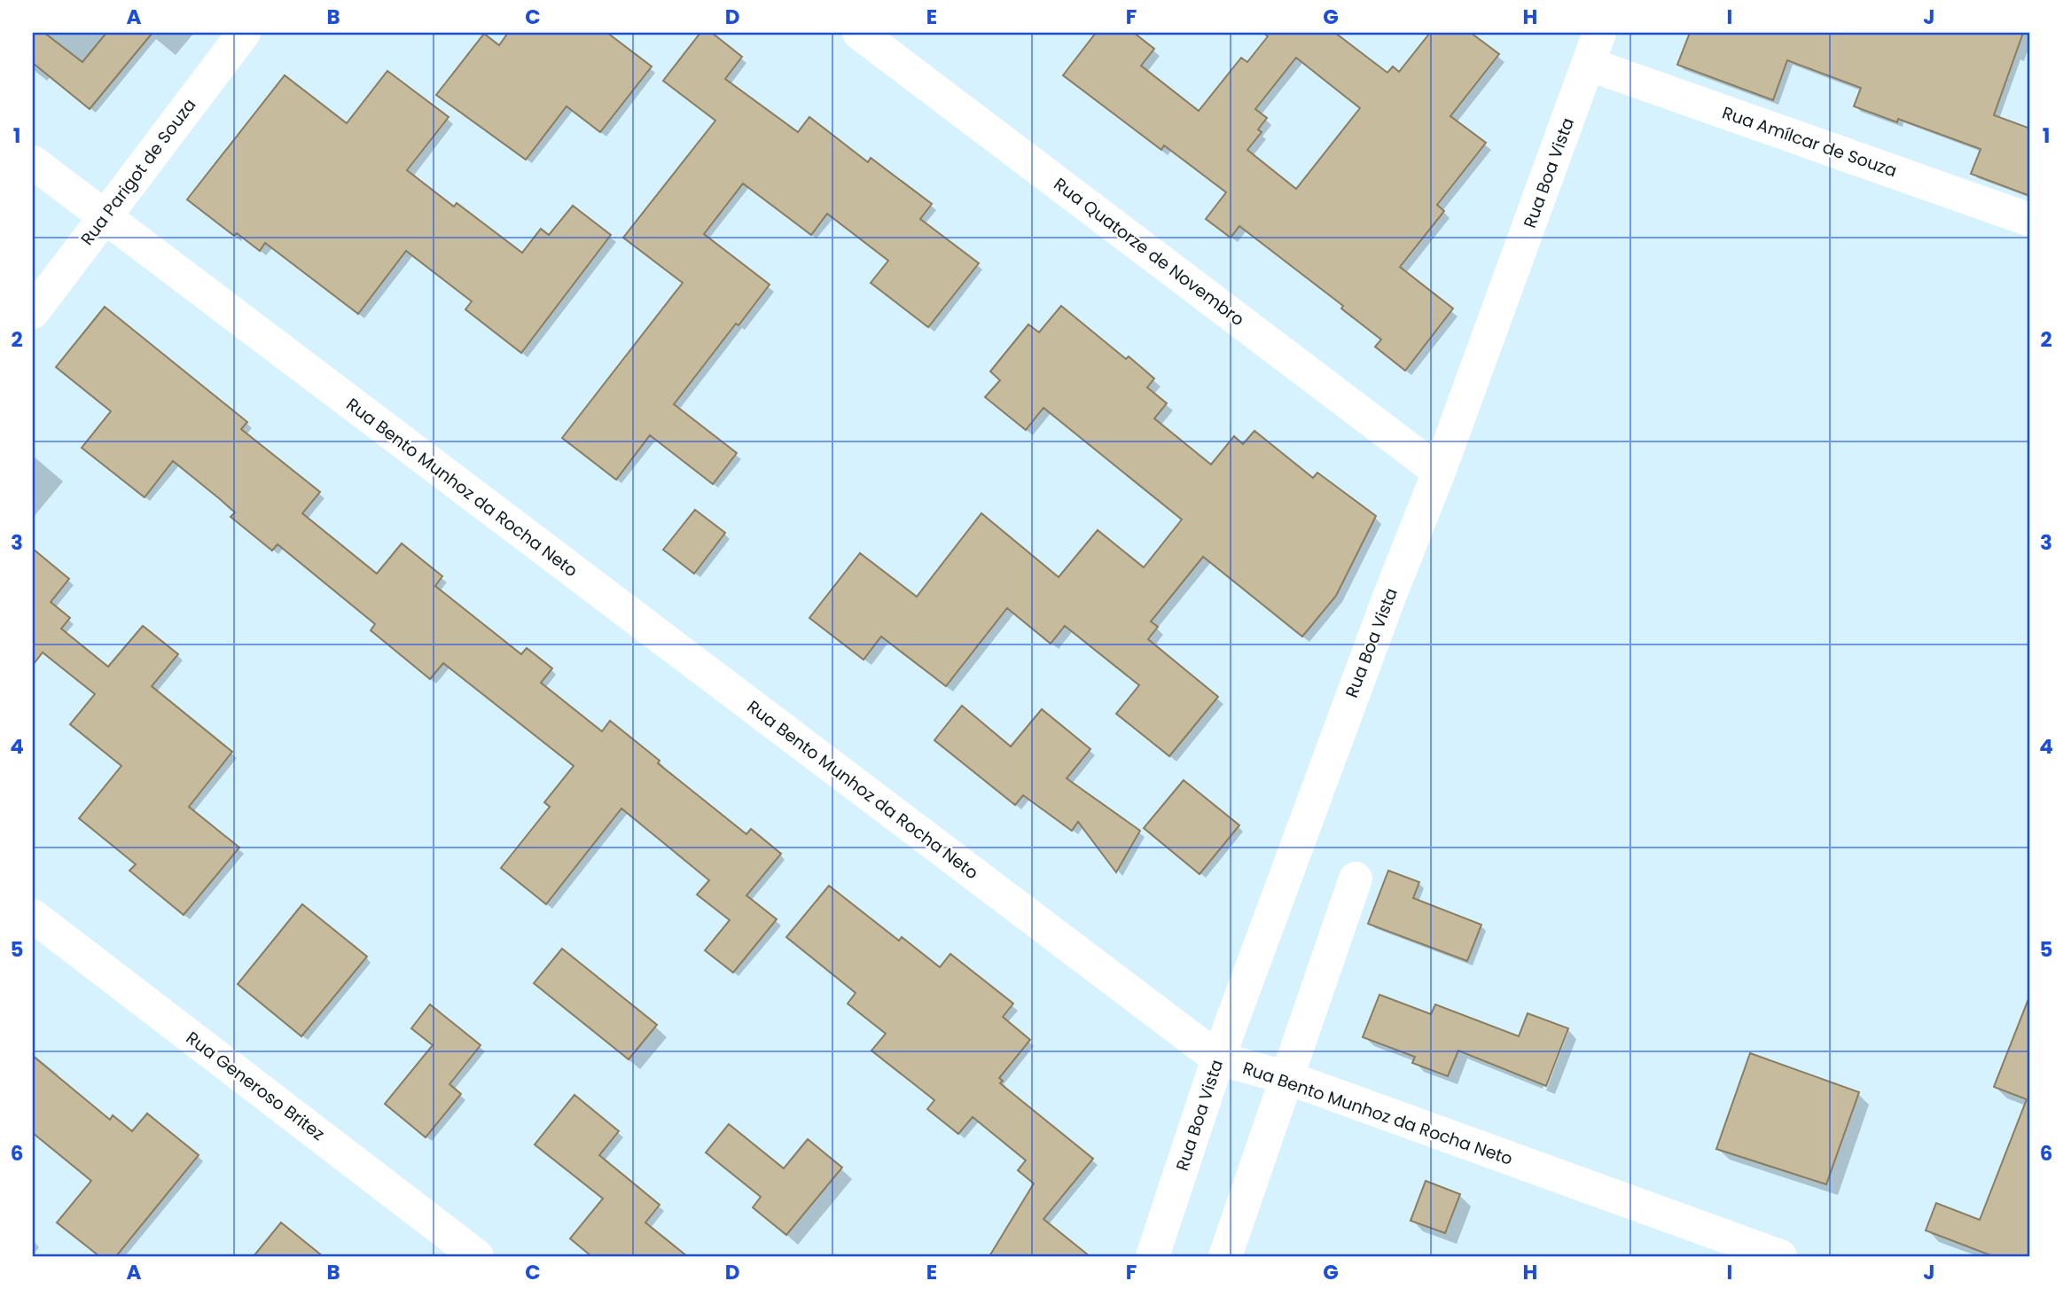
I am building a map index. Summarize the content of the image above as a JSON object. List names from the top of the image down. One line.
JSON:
{"streets":{"street":["Rua Amílcar de Souza","Rua Parigot de Souza","Rua Boa Vista","Rua Quatorze de Novembro","Rua Bento Munhoz da Rocha Neto","Rua Generoso Britez"]},"crossings":[["Rua Amílcar de Souza","Rua Boa Vista"],["Rua Parigot de Souza","Rua Bento Munhoz da Rocha Neto"],["Rua Boa Vista","Rua Quatorze de Novembro"],["Rua Boa Vista","Rua Bento Munhoz da Rocha Neto"]],"grid":{"columns":["A","B","C","D","E","F","G","H","I","J"],"rows":["1","2","3","4","5","6"]}}
